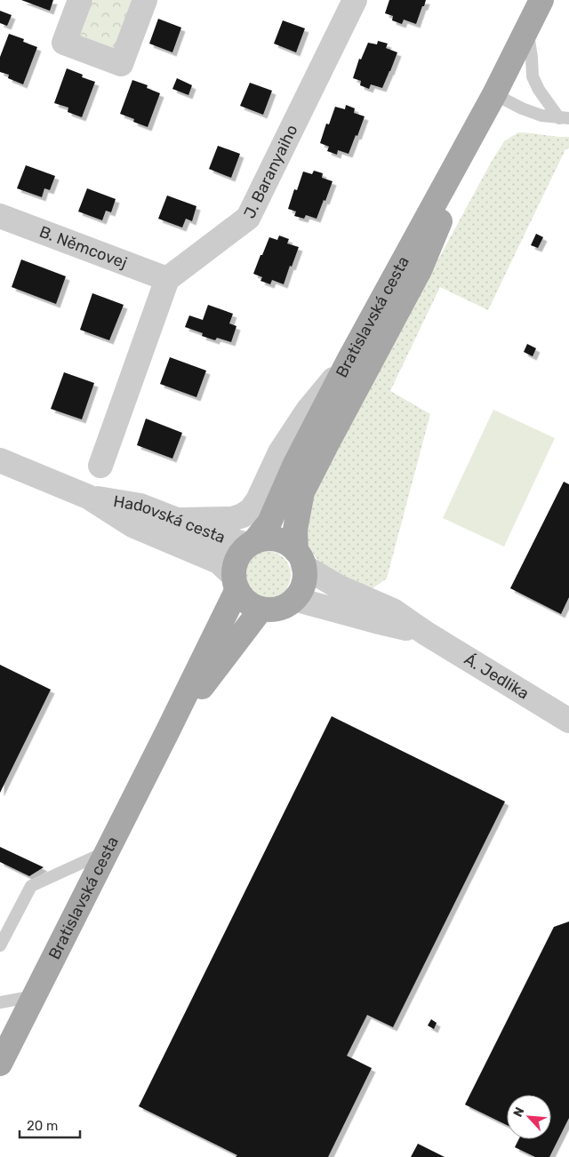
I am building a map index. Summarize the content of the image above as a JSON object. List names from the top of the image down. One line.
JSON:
{"streets":{"main road":["Bratislavská cesta"],"street":["J. Baranyaiho","B. Němcovej","Hadovská cesta","Á. Jedlika"]},"crossings":[["J. Baranyaiho","B. Němcovej"],["Bratislavská cesta","Hadovská cesta"],["Bratislavská cesta","Á. Jedlika"],["Hadovská cesta","Á. Jedlika"]],"scale_bar":"20 m","north":"top left"}
